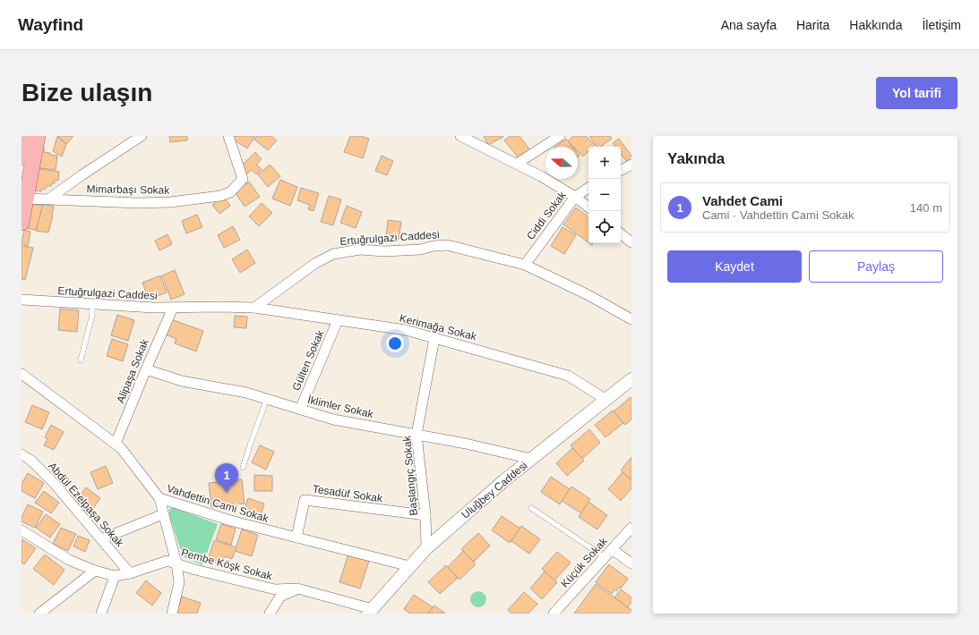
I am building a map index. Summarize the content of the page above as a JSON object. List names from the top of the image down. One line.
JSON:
{"streets":{"street":["Mimarbaşı Sokak","Ciddi Sokak","Ertuğrulgazi Caddesi","Kerimağa Sokak","Gülten Sokak","Alipaşa Sokak","İklimler Sokak","Başlangıç Sokak","Uluğbey Caddesi","Tesadüf Sokak","Vahdettin Cami Sokak","Abdül Ezelpaşa Sokak","Küçük Sokak","Pembe Köşk Sokak"]},"crossings":[["Ciddi Sokak","Ertuğrulgazi Caddesi"],["Ertuğrulgazi Caddesi","Kerimağa Sokak"],["Ertuğrulgazi Caddesi","Alipaşa Sokak"],["Kerimağa Sokak","Gülten Sokak"],["Kerimağa Sokak","Başlangıç Sokak"],["Kerimağa Sokak","Uluğbey Caddesi"],["Gülten Sokak","İklimler Sokak"],["Alipaşa Sokak","İklimler Sokak"],["Alipaşa Sokak","Vahdettin Cami Sokak"],["İklimler Sokak","Başlangıç Sokak"],["İklimler Sokak","Uluğbey Caddesi"],["Başlangıç Sokak","Uluğbey Caddesi"],["Başlangıç Sokak","Tesadüf Sokak"],["Uluğbey Caddesi","Vahdettin Cami Sokak"],["Uluğbey Caddesi","Pembe Köşk Sokak"],["Tesadüf Sokak","Vahdettin Cami Sokak"],["Abdül Ezelpaşa Sokak","Pembe Köşk Sokak"]],"north":"left","page":{"header":"Wayfind","nav":["Ana sayfa","Harita","Hakkında","İletişim"],"buttons":["Yol tarifi",["Kaydet","Paylaş"]],"title":"Bize ulaşın","heading":"Yakında","map_buttons":["+","−"],"list":[{"mark":"1","name":"Vahdet Cami","note":"Cami · Vahdettin Cami Sokak","value":"140 m"}],"pins":"1"}}
